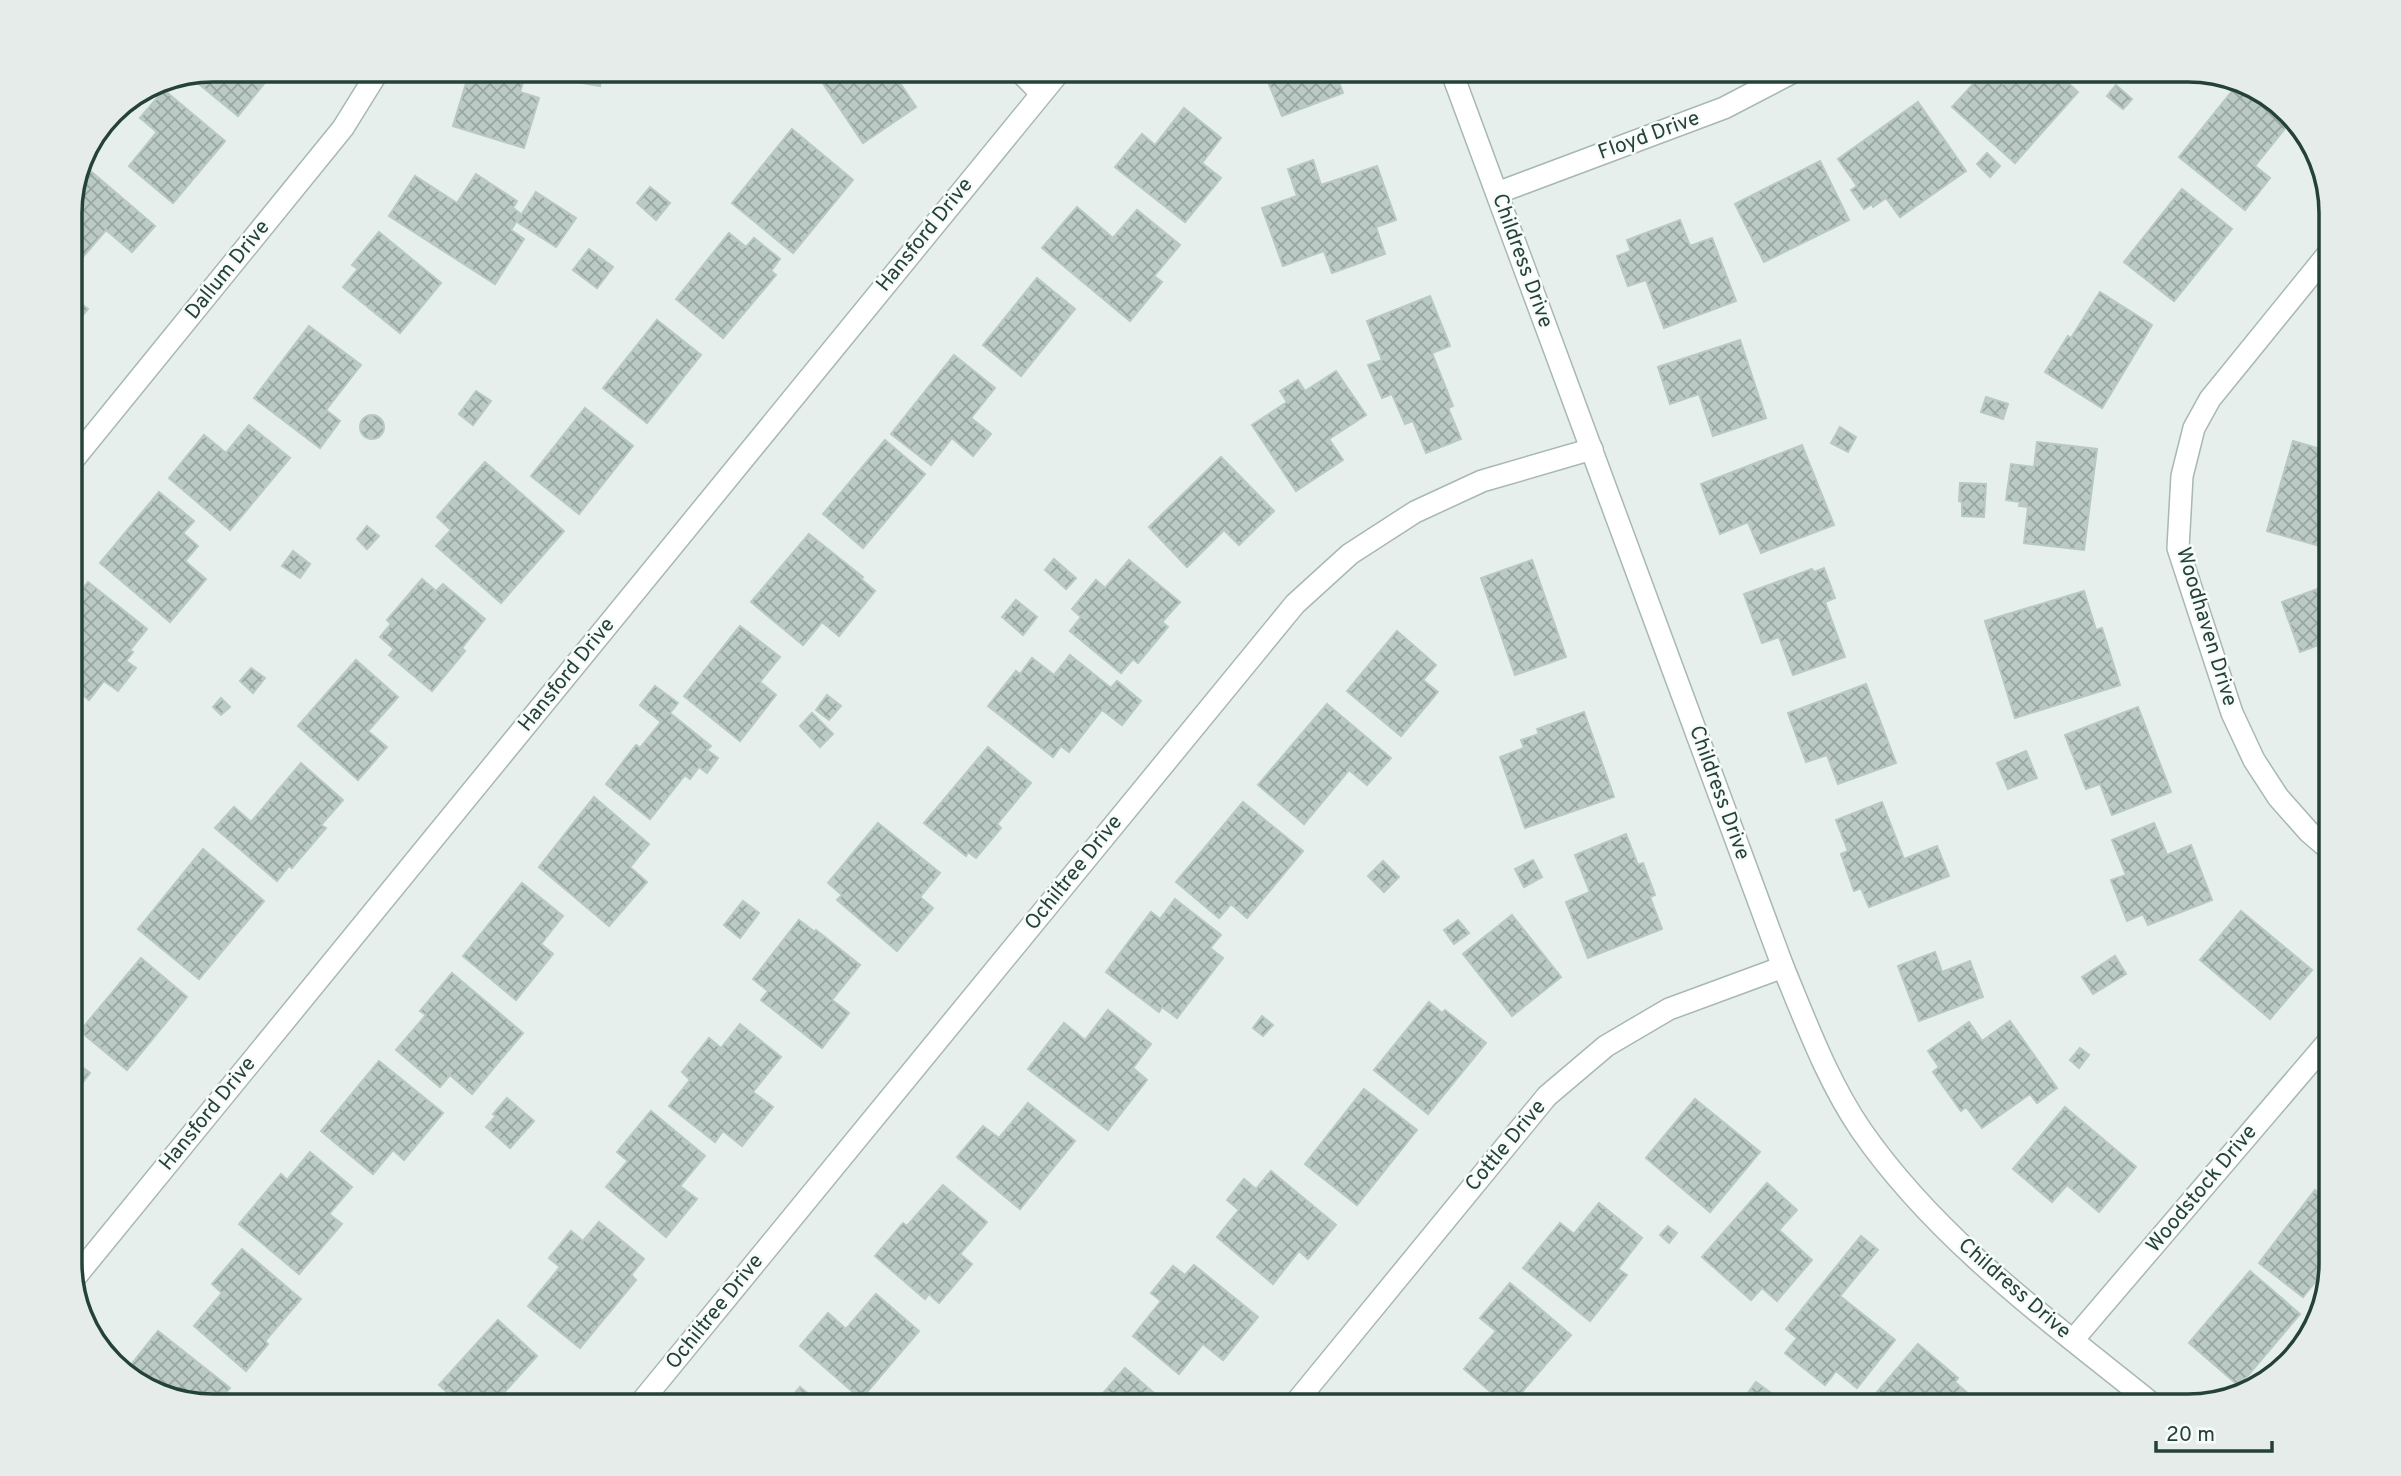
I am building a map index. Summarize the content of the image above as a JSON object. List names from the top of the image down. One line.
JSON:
{"streets":{"street":["Floyd Drive","Hansford Drive","Childress Drive","Dallum Drive","Woodhaven Drive","Ochiltree Drive","Cottle Drive","Woodstock Drive"]},"crossings":[["Floyd Drive","Childress Drive"],["Childress Drive","Ochiltree Drive"],["Childress Drive","Cottle Drive"],["Childress Drive","Woodstock Drive"]],"scale_bar":"20 m"}
